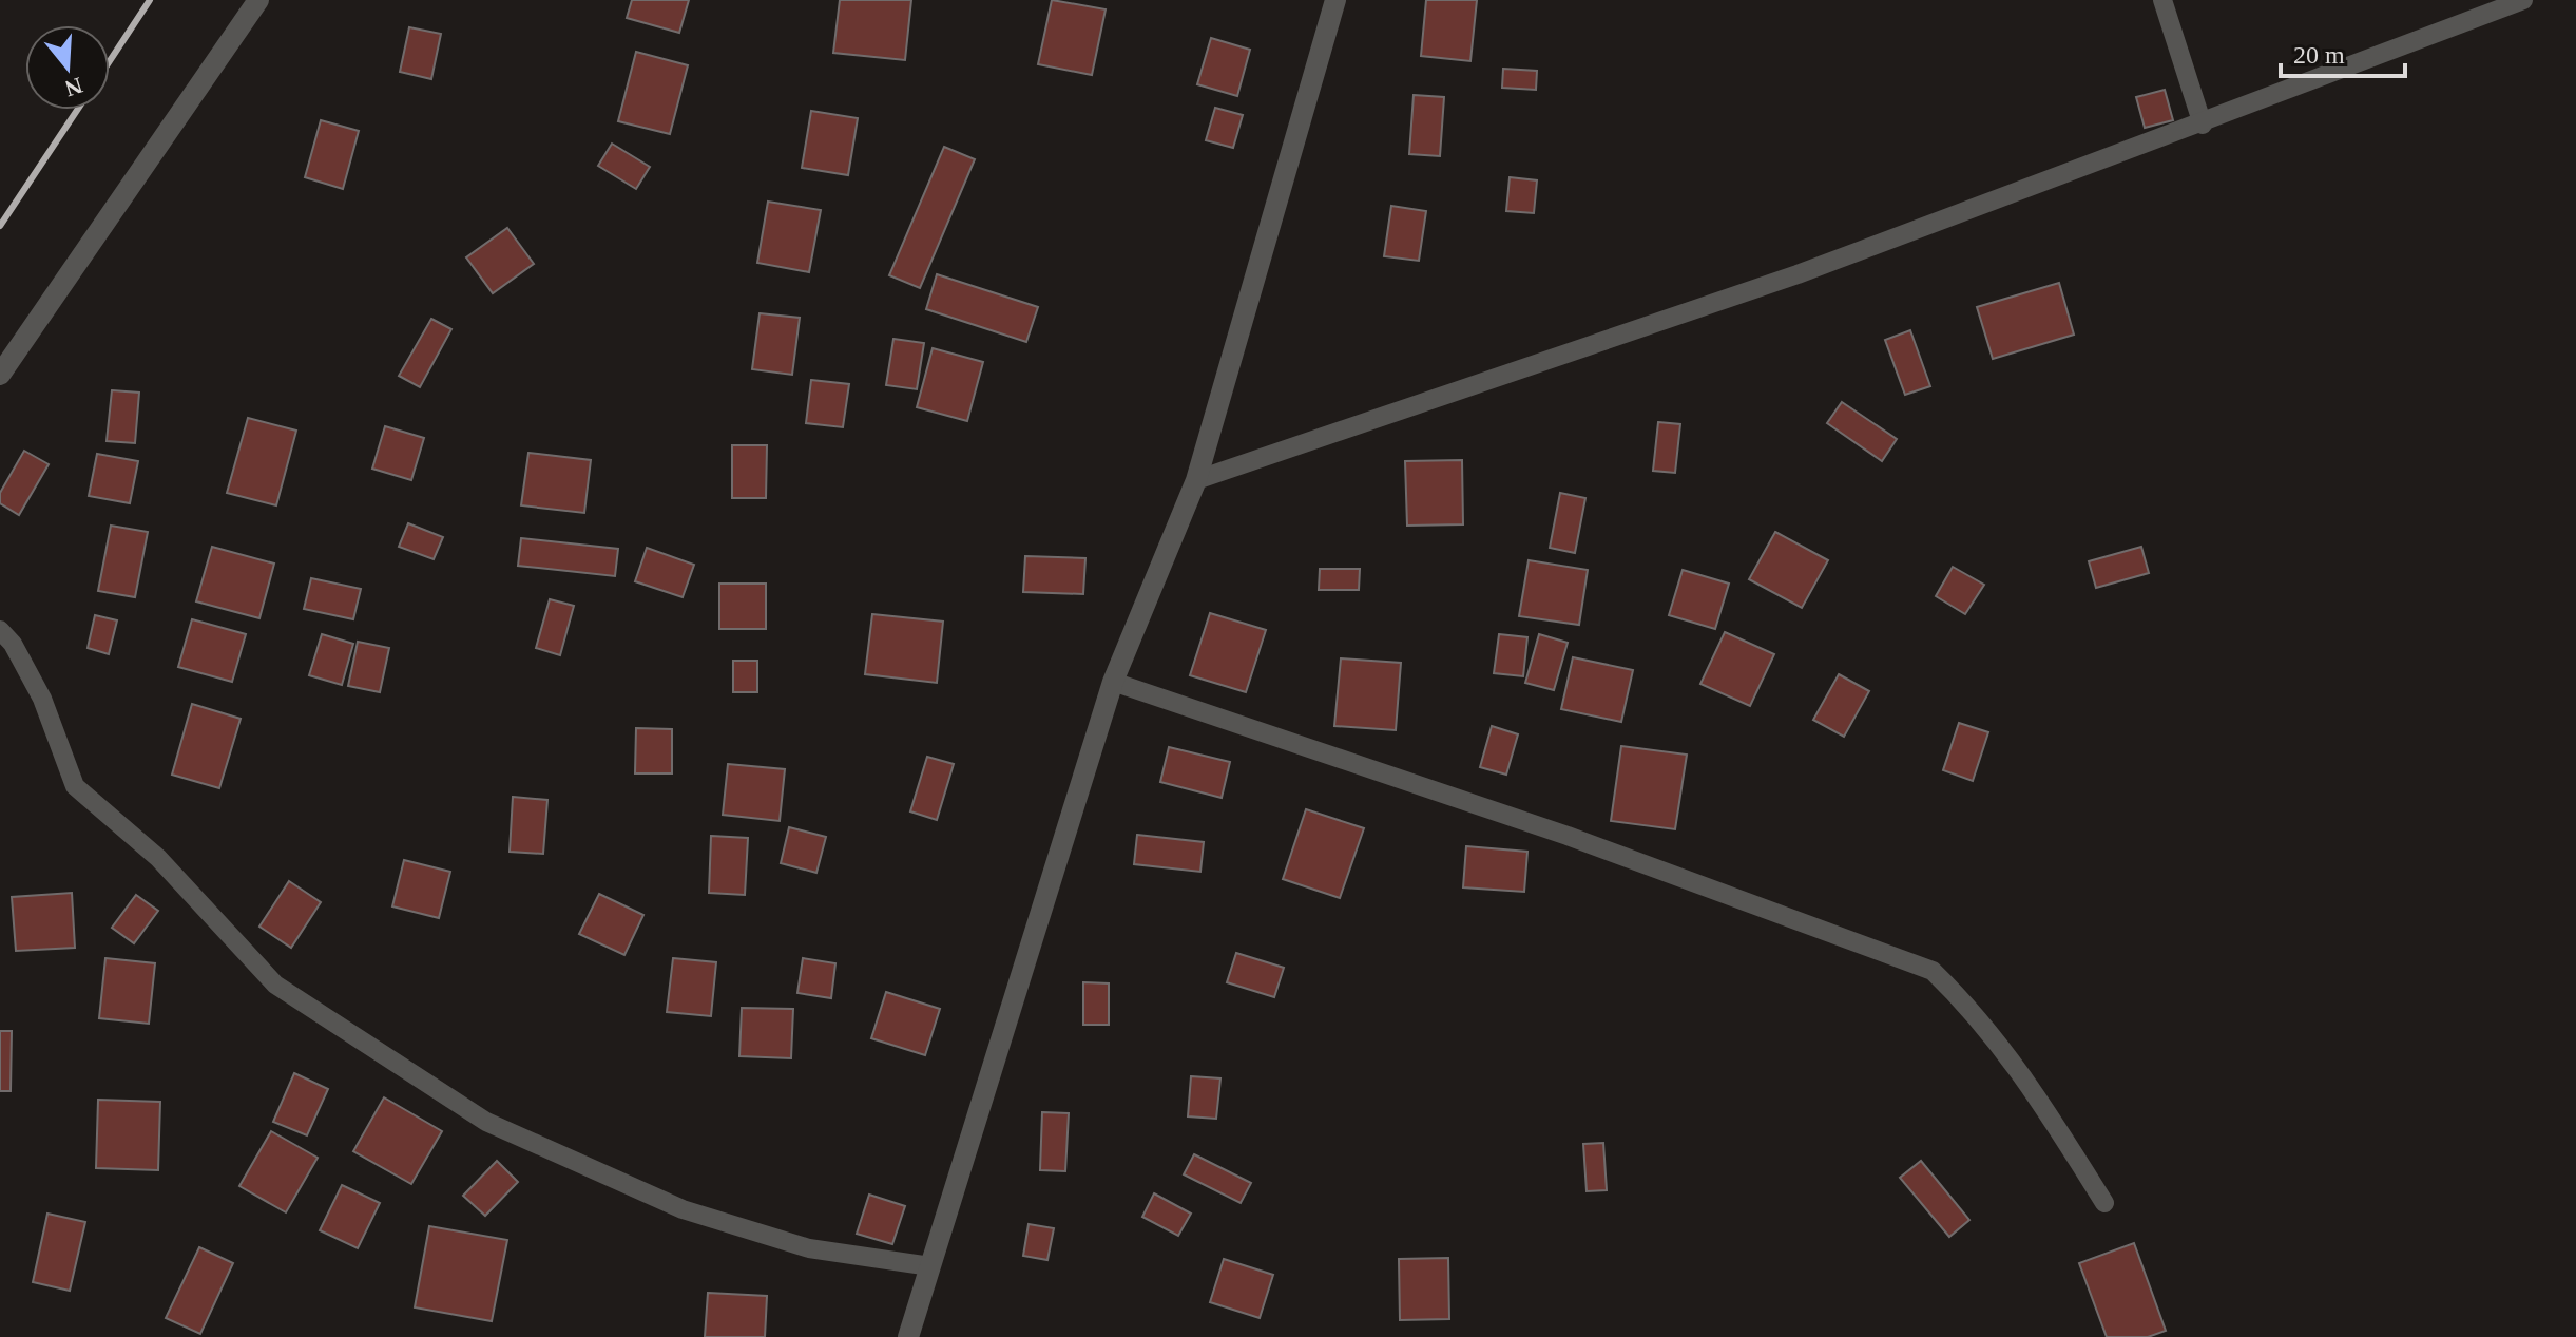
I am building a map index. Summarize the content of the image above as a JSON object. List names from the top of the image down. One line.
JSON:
{"scale_bar":"20 m","north":"bottom"}
